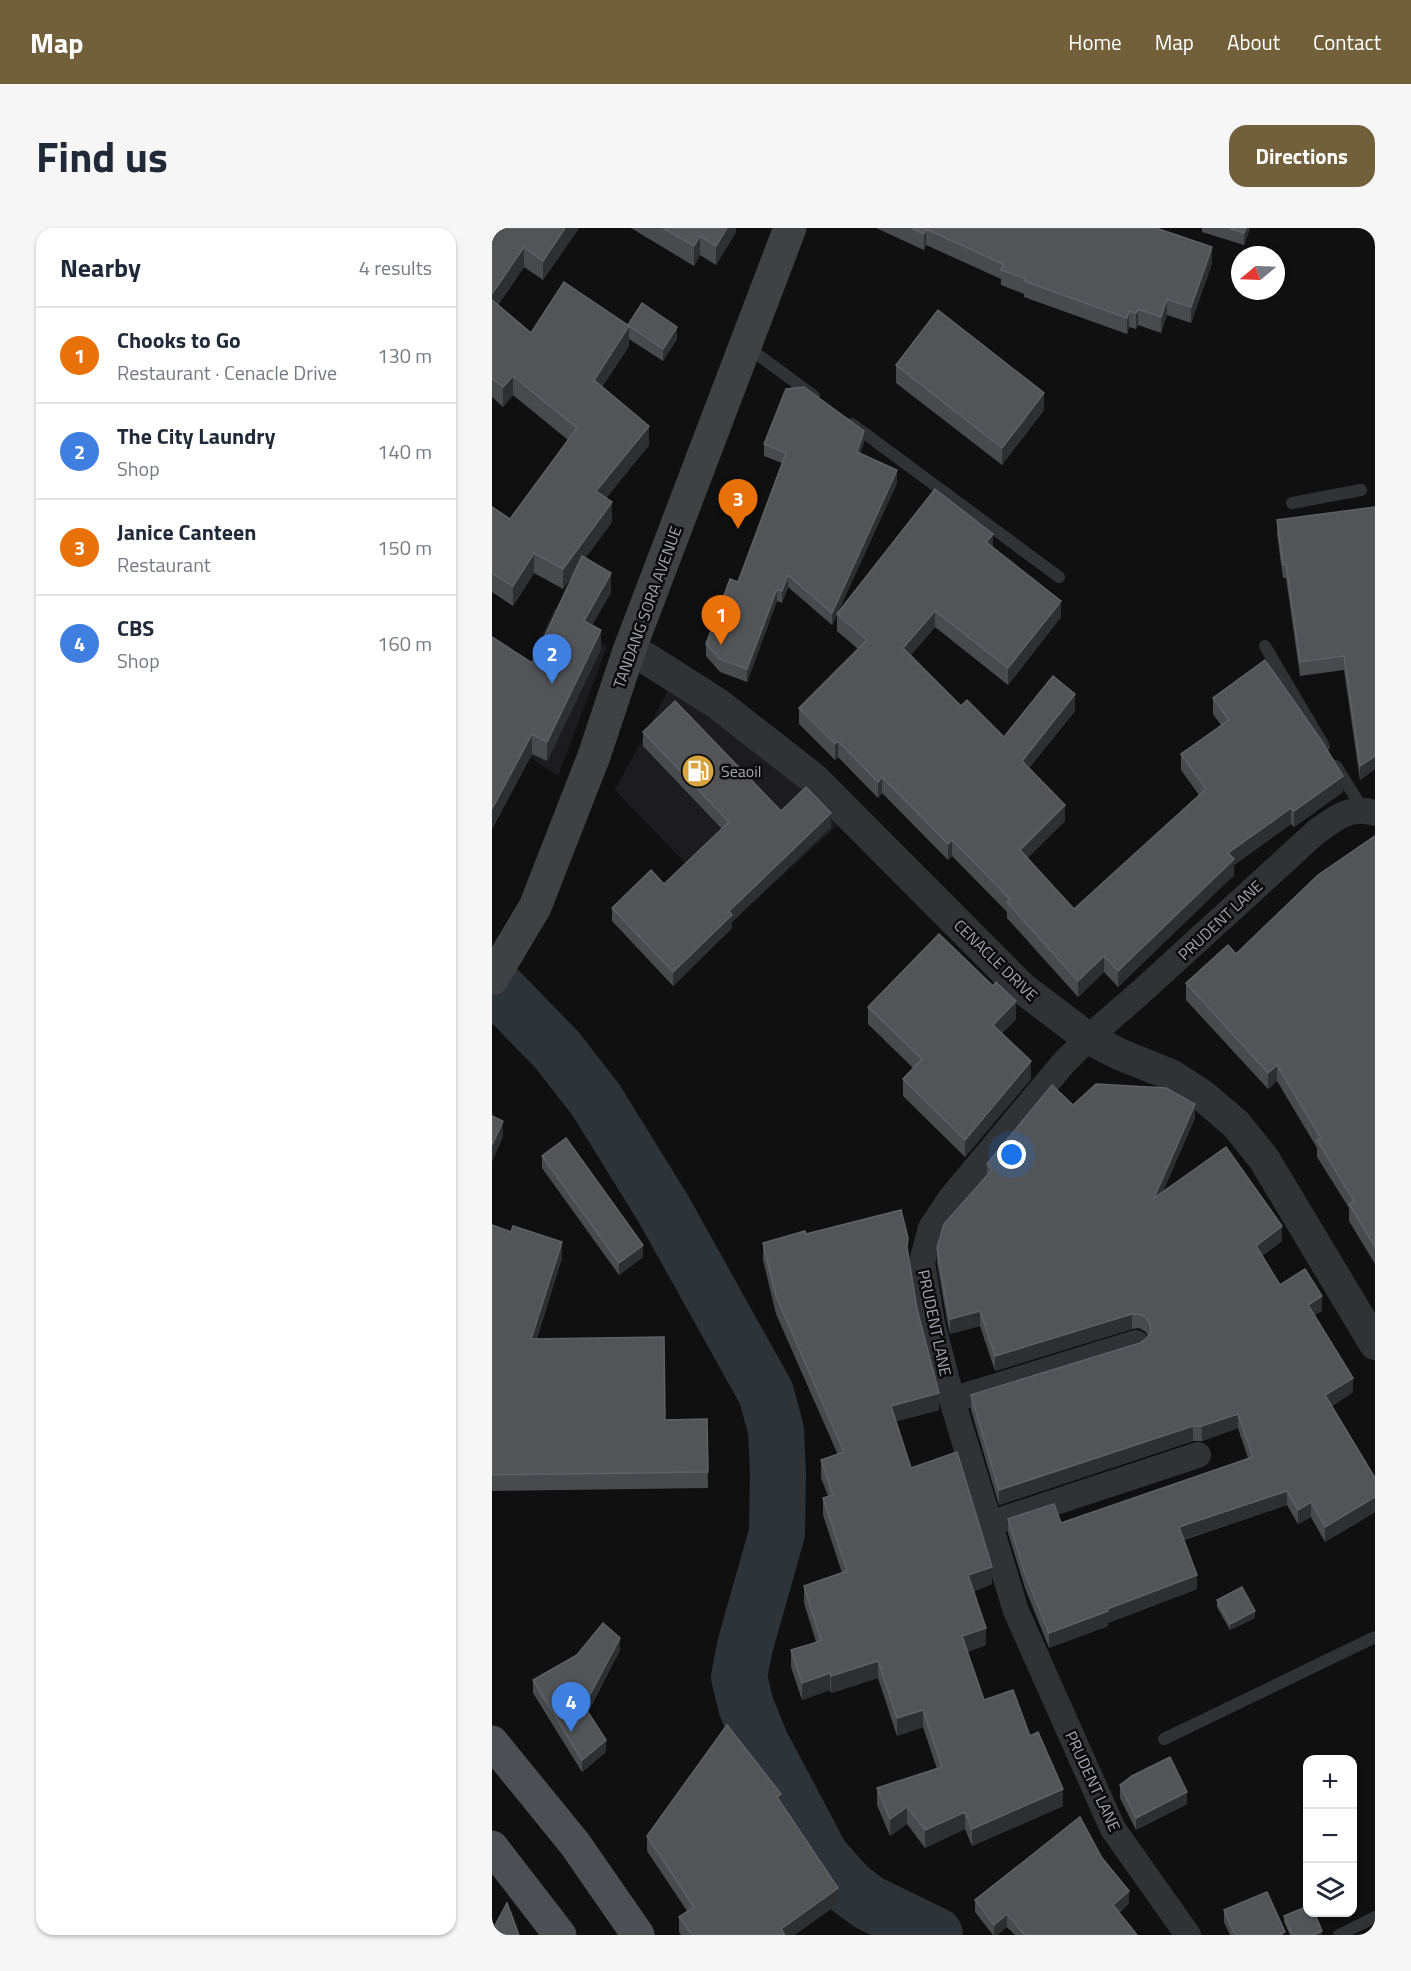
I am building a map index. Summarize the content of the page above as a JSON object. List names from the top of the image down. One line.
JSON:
{"streets":{"main road":["TANDANG SORA AVENUE"],"street":["PRUDENT LANE","CENACLE DRIVE"]},"crossings":[["TANDANG SORA AVENUE","CENACLE DRIVE"],["PRUDENT LANE","CENACLE DRIVE"]],"places":{"fuel station":["Seaoil"]},"north":"left","page":{"header":"Map","nav":["Home","Map","About","Contact"],"title":"Find us","buttons":"Directions","heading":["Nearby","4 results"],"list":[{"mark":"1","name":"Chooks to Go","note":"Restaurant · Cenacle Drive","value":"130 m"},{"mark":"2","name":"The City Laundry","note":"Shop","value":"140 m"},{"mark":"3","name":"Janice Canteen","note":"Restaurant","value":"150 m"},{"mark":"4","name":"CBS","note":"Shop","value":"160 m"}],"pins":["3","1","2","4"],"map_buttons":["+","−"]}}
